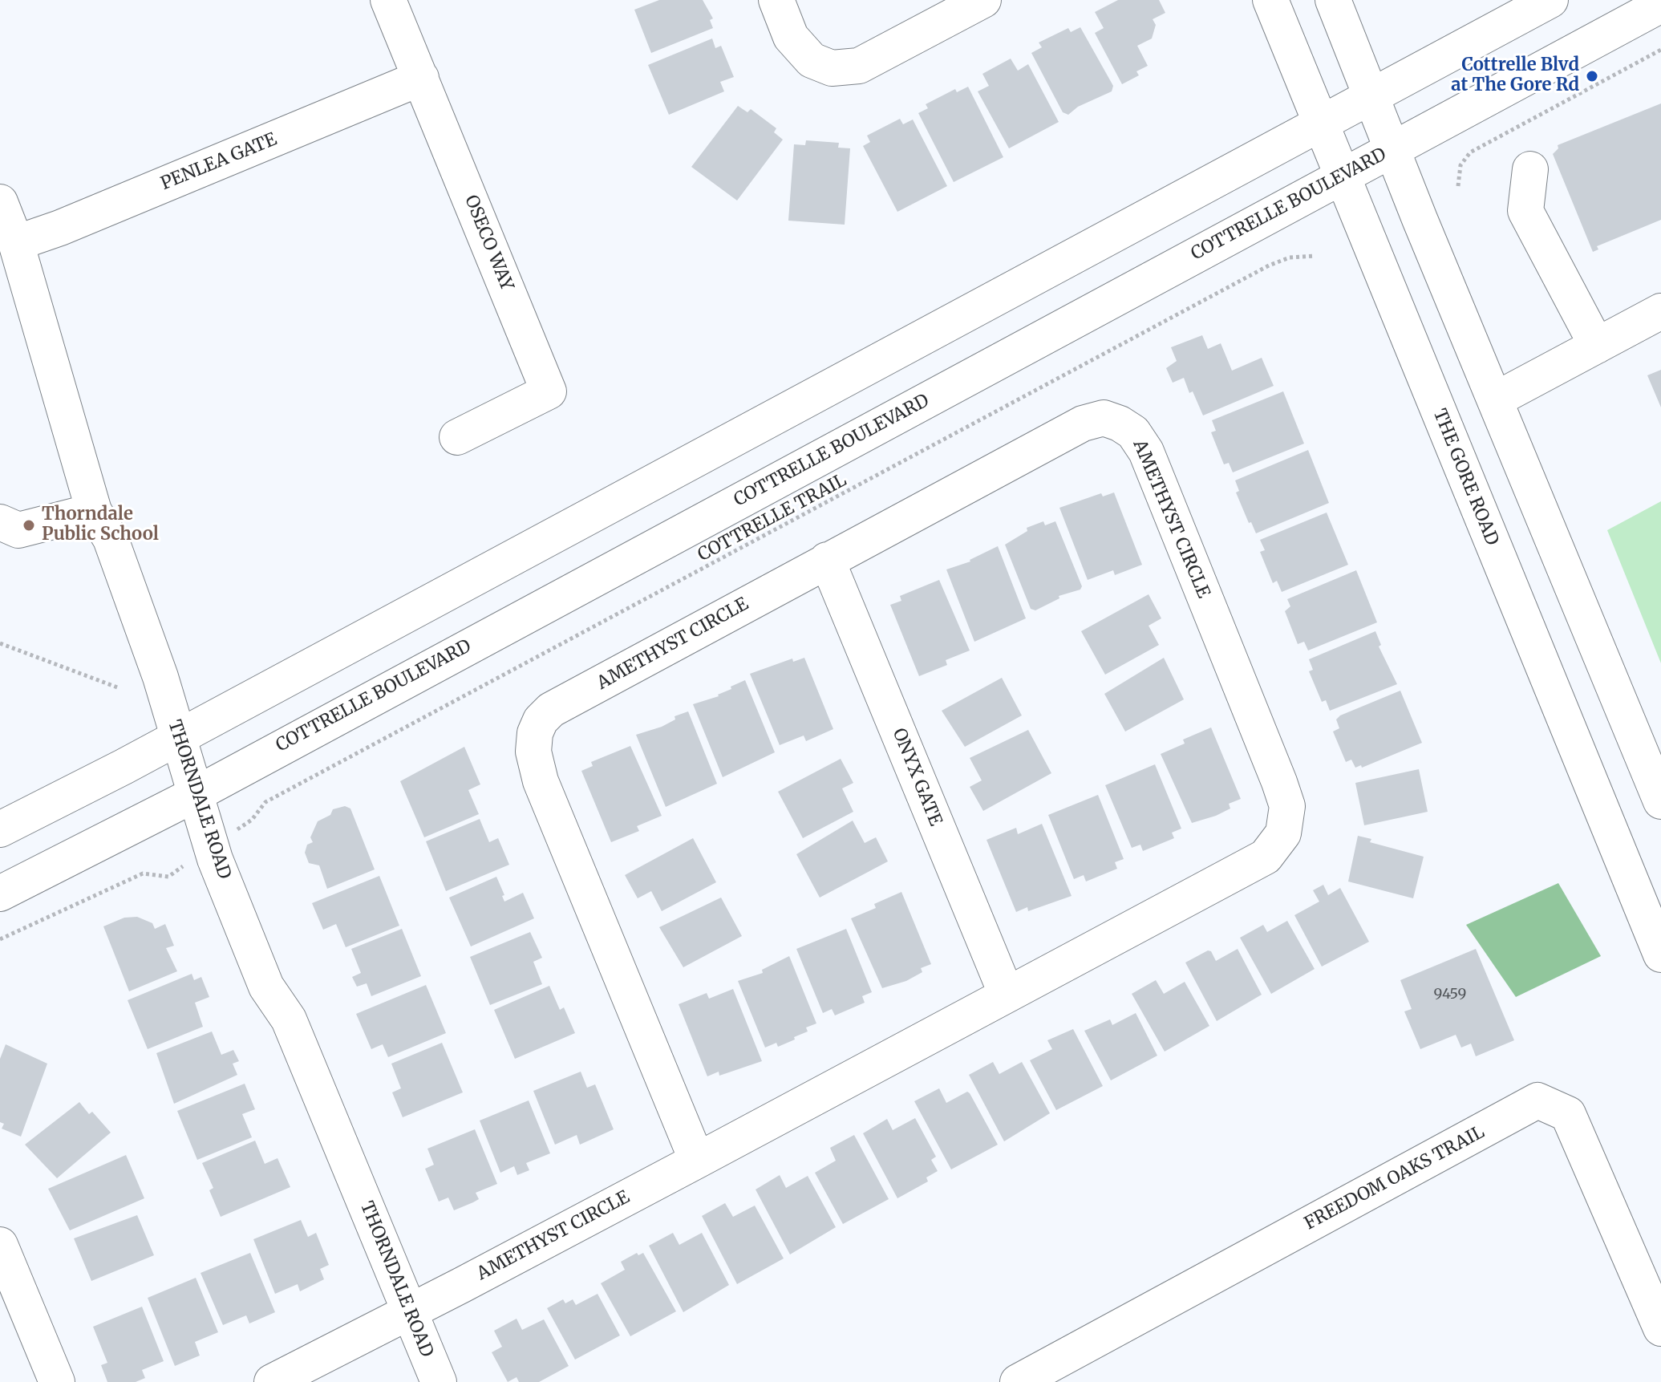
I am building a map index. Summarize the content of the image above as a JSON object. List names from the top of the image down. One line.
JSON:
{"streets":{"street":["PENLEA GATE","COTTRELLE BOULEVARD","OSECO WAY","THE GORE ROAD","AMETHYST CIRCLE","ONYX GATE","THORNDALE ROAD","FREEDOM OAKS TRAIL"],"path":["COTTRELLE TRAIL"]},"crossings":[["PENLEA GATE","OSECO WAY"],["PENLEA GATE","THORNDALE ROAD"],["COTTRELLE BOULEVARD","THE GORE ROAD"],["COTTRELLE BOULEVARD","THORNDALE ROAD"],["AMETHYST CIRCLE","ONYX GATE"],["AMETHYST CIRCLE","THORNDALE ROAD"]],"places":["Cottrelle Blvd at The Gore Rd","Thorndale Public School"],"house_numbers":["9459"]}
